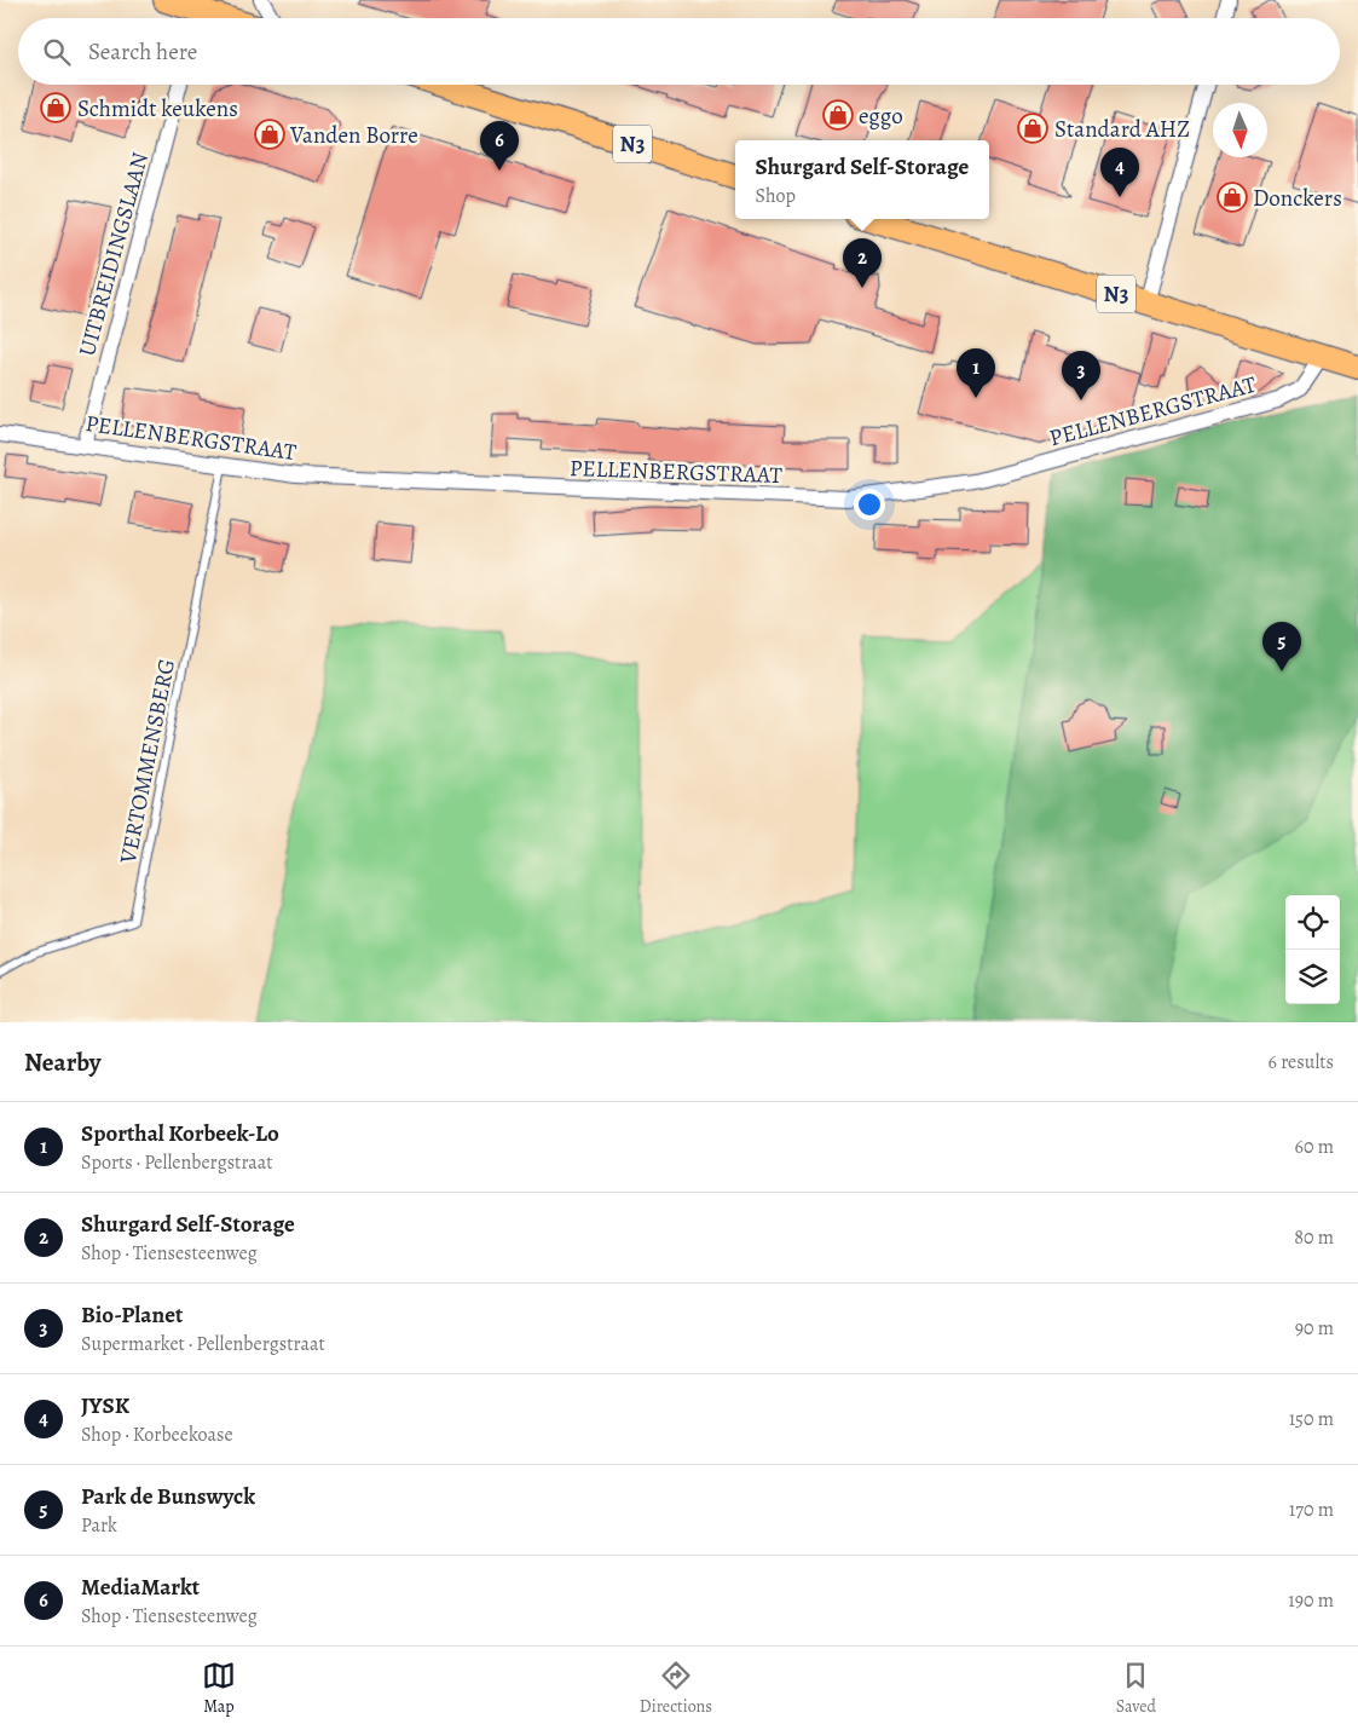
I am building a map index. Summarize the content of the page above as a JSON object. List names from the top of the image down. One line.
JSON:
{"streets":{"main road":["N3"],"street":["UITBREIDINGSLAAN","PELLENBERGSTRAAT"],"lane":["VERTOMMENSBERG"]},"crossings":[["N3","PELLENBERGSTRAAT"],["UITBREIDINGSLAAN","PELLENBERGSTRAAT"],["PELLENBERGSTRAAT","VERTOMMENSBERG"]],"places":{"shop":["Schmidt keukens","eggo","Standard AHZ","Vanden Borre","Donckers"]},"north":"bottom","page":{"search":"Search here","pins":["6","4","2","1","3","5"],"popup":["Shurgard Self-Storage","Shop"],"heading":["Nearby","6 results"],"list":[{"mark":"1","name":"Sporthal Korbeek-Lo","note":"Sports · Pellenbergstraat","value":"60 m"},{"mark":"2","name":"Shurgard Self-Storage","note":"Shop · Tiensesteenweg","value":"80 m"},{"mark":"3","name":"Bio-Planet","note":"Supermarket · Pellenbergstraat","value":"90 m"},{"mark":"4","name":"JYSK","note":"Shop · Korbeekoase","value":"150 m"},{"mark":"5","name":"Park de Bunswyck","note":"Park","value":"170 m"},{"mark":"6","name":"MediaMarkt","note":"Shop · Tiensesteenweg","value":"190 m"}],"nav":["Map","Directions","Saved"]}}
